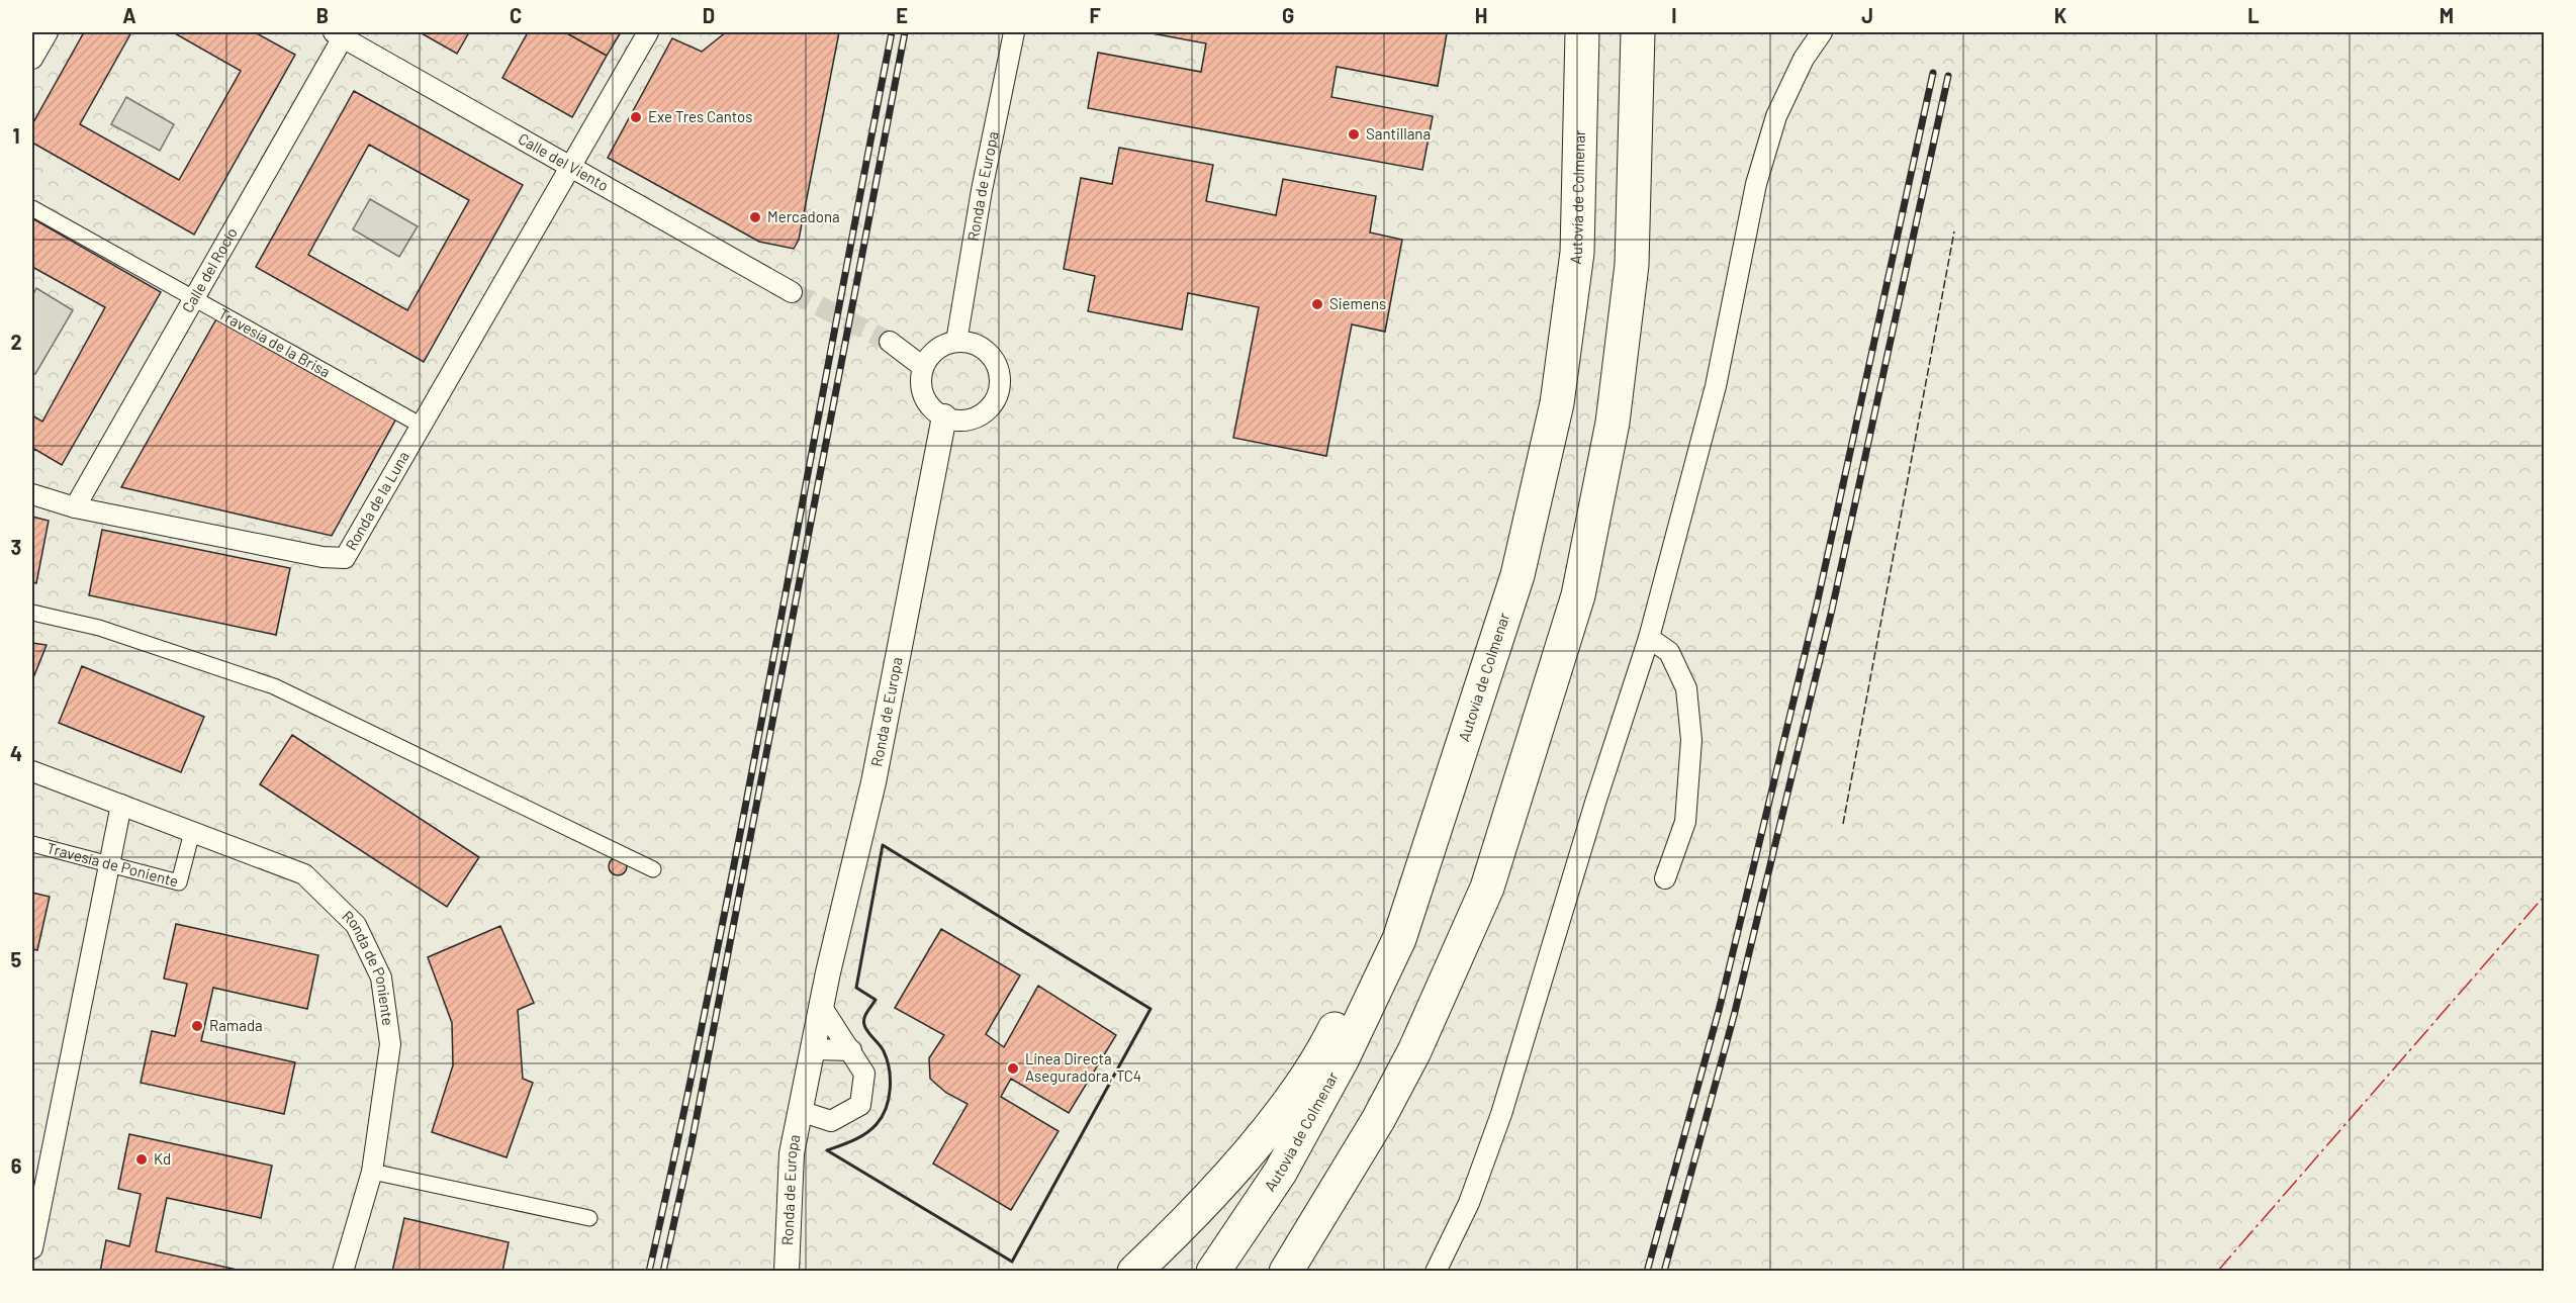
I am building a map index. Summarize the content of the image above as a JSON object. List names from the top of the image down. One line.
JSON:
{"streets":{"highway":["Autovía de Colmenar"],"street":["Calle del Viento","Ronda de Europa","Calle del Rocío","Travesía de la Brisa","Ronda de la Luna","Travesía de Poniente","Ronda de Poniente"]},"crossings":[["Calle del Viento","Calle del Rocío"],["Calle del Viento","Ronda de la Luna"],["Calle del Rocío","Travesía de la Brisa"],["Calle del Rocío","Ronda de la Luna"],["Travesía de la Brisa","Ronda de la Luna"],["Travesía de Poniente","Ronda de Poniente"]],"places":["Exe Tres Cantos","Santillana","Mercadona","Siemens","Ramada","Línea Directa Aseguradora, TC4","Kd"],"grid":{"columns":["A","B","C","D","E","F","G","H","I","J","K","L","M"],"rows":["1","2","3","4","5","6"]}}
